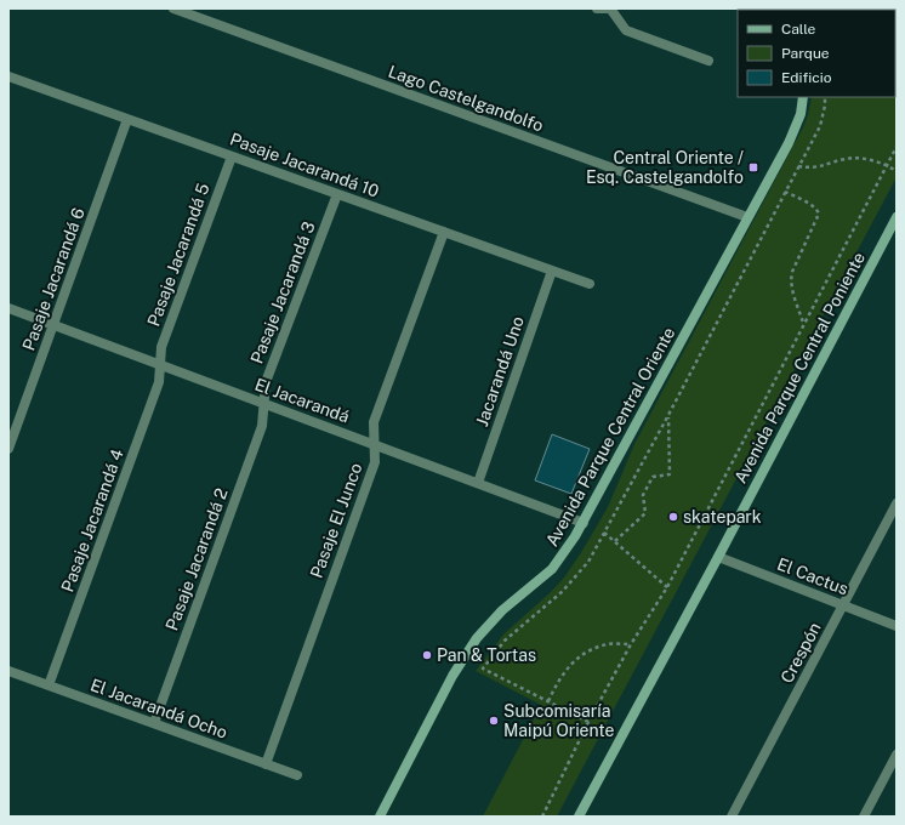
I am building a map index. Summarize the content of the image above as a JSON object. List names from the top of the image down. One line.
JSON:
{"streets":{"street":["Lago Castelgandolfo","Pasaje Jacarandá 10","Pasaje Jacarandá 5","Pasaje Jacarandá 6","Pasaje Jacarandá 3","Avenida Parque Central Poniente","Jacarandá Uno","El Jacarandá","Avenida Parque Central Oriente","Pasaje Jacarandá 4","Pasaje El Junco","Pasaje Jacarandá 2","El Cactus","Crespón","El Jacarandá Ocho"]},"crossings":[["Lago Castelgandolfo","Avenida Parque Central Oriente"],["Pasaje Jacarandá 10","Pasaje Jacarandá 5"],["Pasaje Jacarandá 10","Pasaje Jacarandá 6"],["Pasaje Jacarandá 10","Pasaje Jacarandá 3"],["Pasaje Jacarandá 10","Jacarandá Uno"],["Pasaje Jacarandá 10","Pasaje El Junco"],["Pasaje Jacarandá 5","El Jacarandá"],["Pasaje Jacarandá 5","Pasaje Jacarandá 4"],["Pasaje Jacarandá 6","El Jacarandá"],["Pasaje Jacarandá 3","El Jacarandá"],["Pasaje Jacarandá 3","Pasaje Jacarandá 2"],["Avenida Parque Central Poniente","El Cactus"],["Jacarandá Uno","El Jacarandá"],["El Jacarandá","Avenida Parque Central Oriente"],["El Jacarandá","Pasaje Jacarandá 4"],["El Jacarandá","Pasaje El Junco"],["El Jacarandá","Pasaje Jacarandá 2"],["Pasaje Jacarandá 4","El Jacarandá Ocho"],["Pasaje El Junco","El Jacarandá Ocho"],["Pasaje Jacarandá 2","El Jacarandá Ocho"],["El Cactus","Crespón"]],"places":{"transit":["Central Oriente / Esq. Castelgandolfo"],"other":["skatepark","Pan & Tortas","Subcomisaría Maipú Oriente"]},"legend":["Calle","Parque","Edificio"]}
